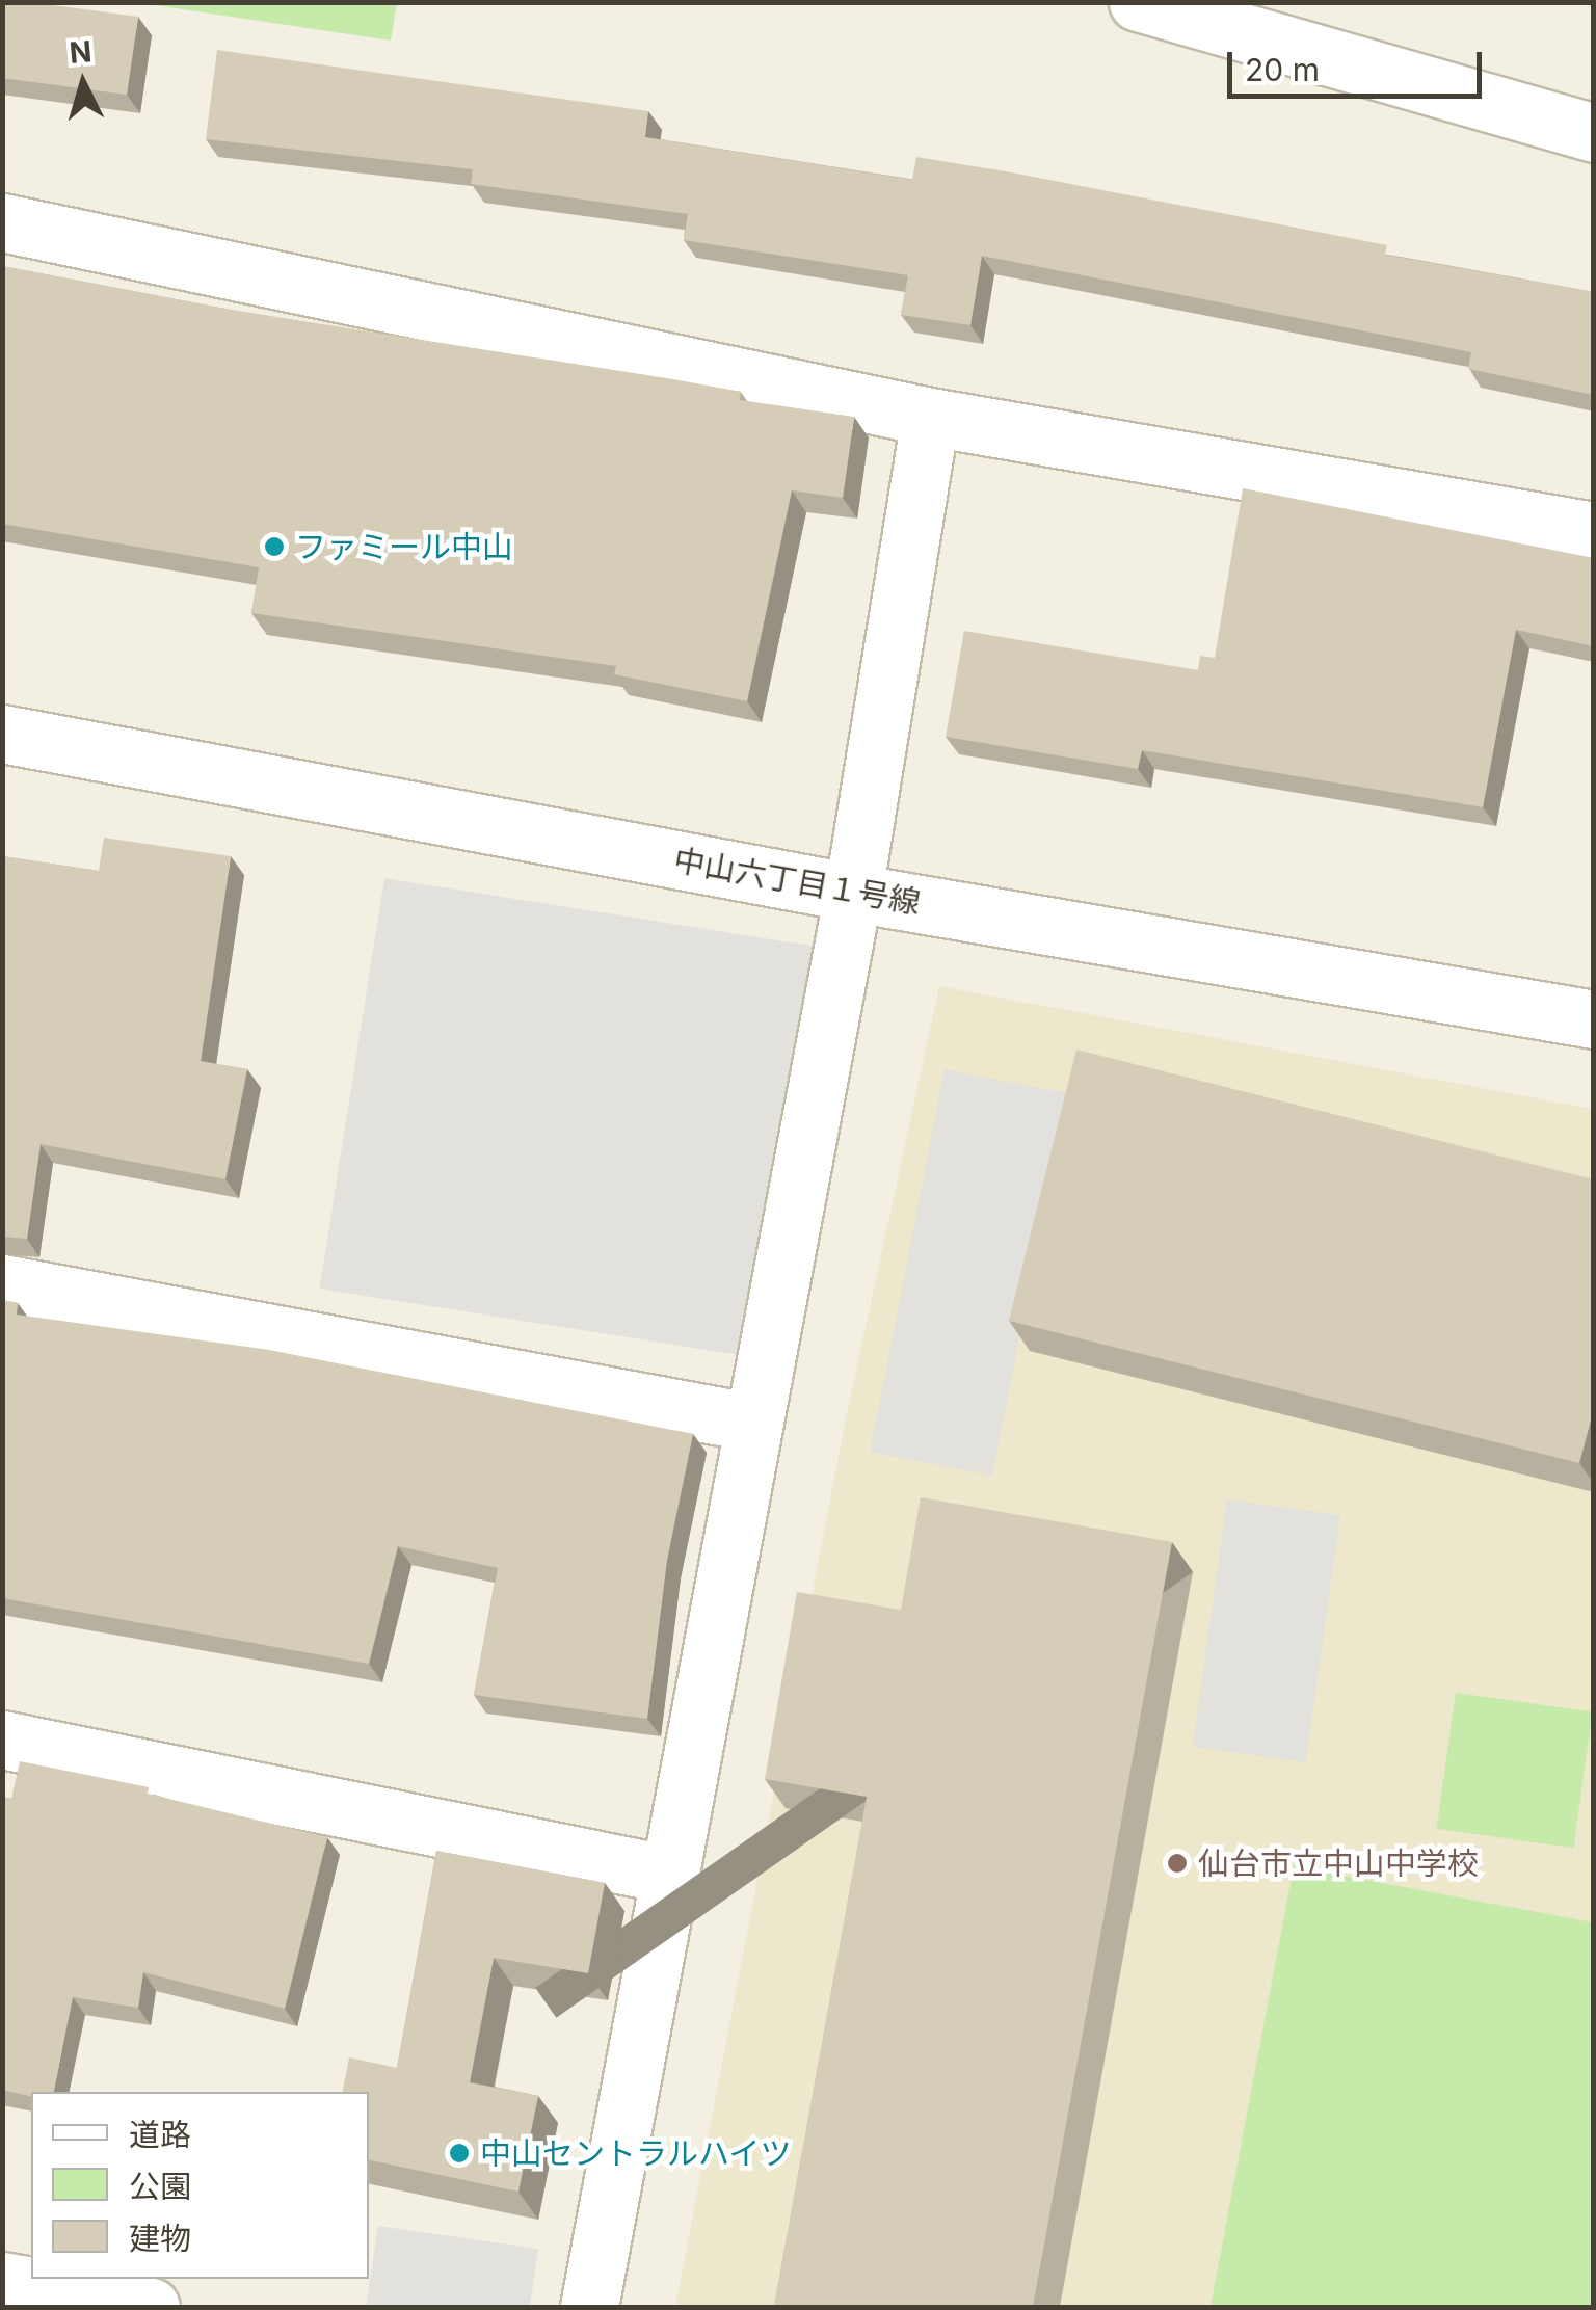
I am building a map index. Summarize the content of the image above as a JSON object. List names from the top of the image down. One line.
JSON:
{"streets":{"street":["中山六丁目１号線"]},"places":["ファミール中山","仙台市立中山中学校","中山セントラルハイツ"],"legend":["道路","公園","建物"],"scale_bar":"20 m","north":"top"}
